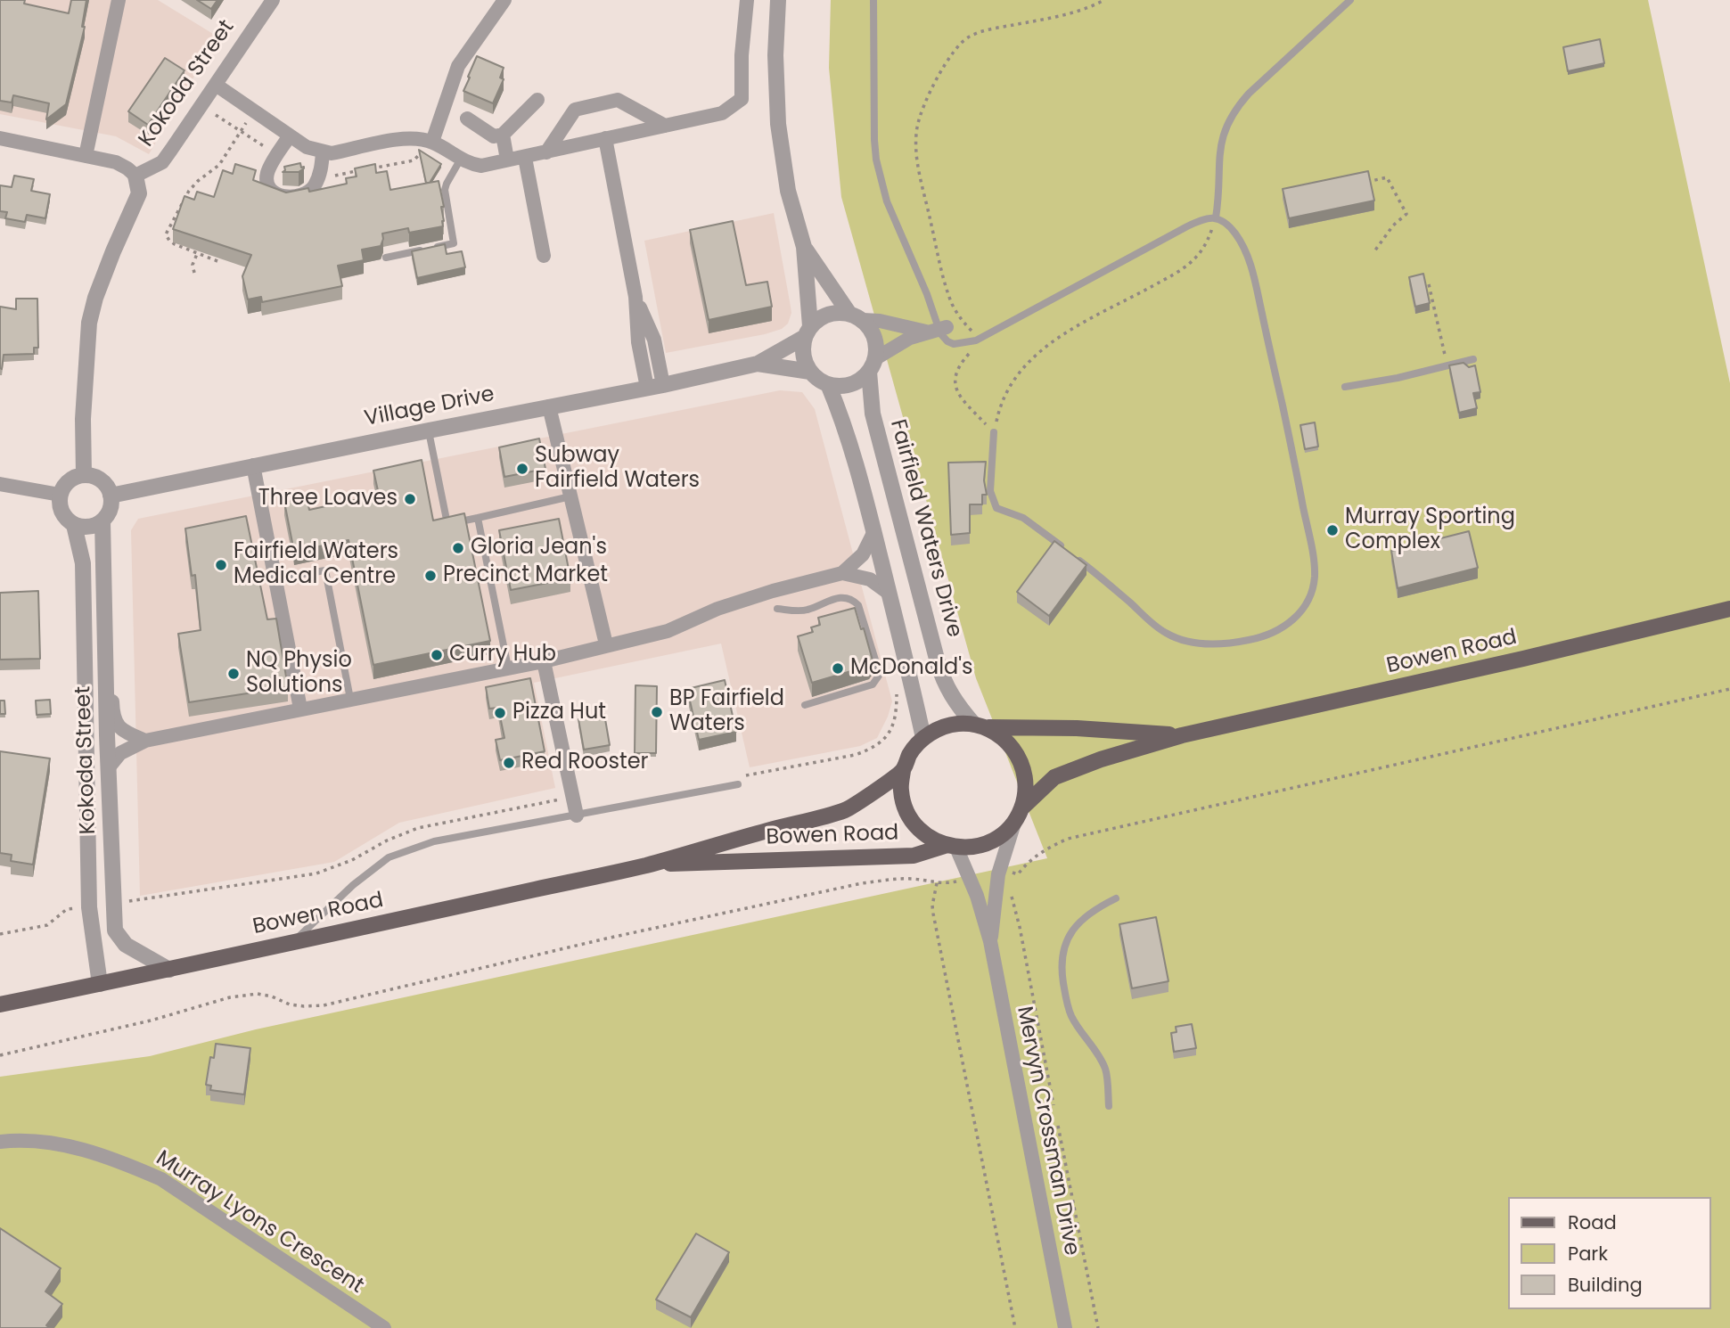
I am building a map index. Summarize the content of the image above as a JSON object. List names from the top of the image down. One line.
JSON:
{"streets":{"main road":["Bowen Road"],"street":["Kokoda Street","Village Drive","Fairfield Waters Drive","Mervyn Crossman Drive","Murray Lyons Crescent"]},"crossings":[["Kokoda Street","Village Drive"],["Kokoda Street","Bowen Road"],["Village Drive","Fairfield Waters Drive"],["Fairfield Waters Drive","Bowen Road"],["Fairfield Waters Drive","Mervyn Crossman Drive"],["Bowen Road","Mervyn Crossman Drive"]],"places":["Subway Fairfield Waters","Three Loaves","Murray Sporting Complex","Gloria Jean's","Fairfield Waters Medical Centre","Precinct Market","Curry Hub","McDonald's","NQ Physio Solutions","BP Fairfield Waters","Pizza Hut","Red Rooster"],"legend":["Road","Park","Building"]}
